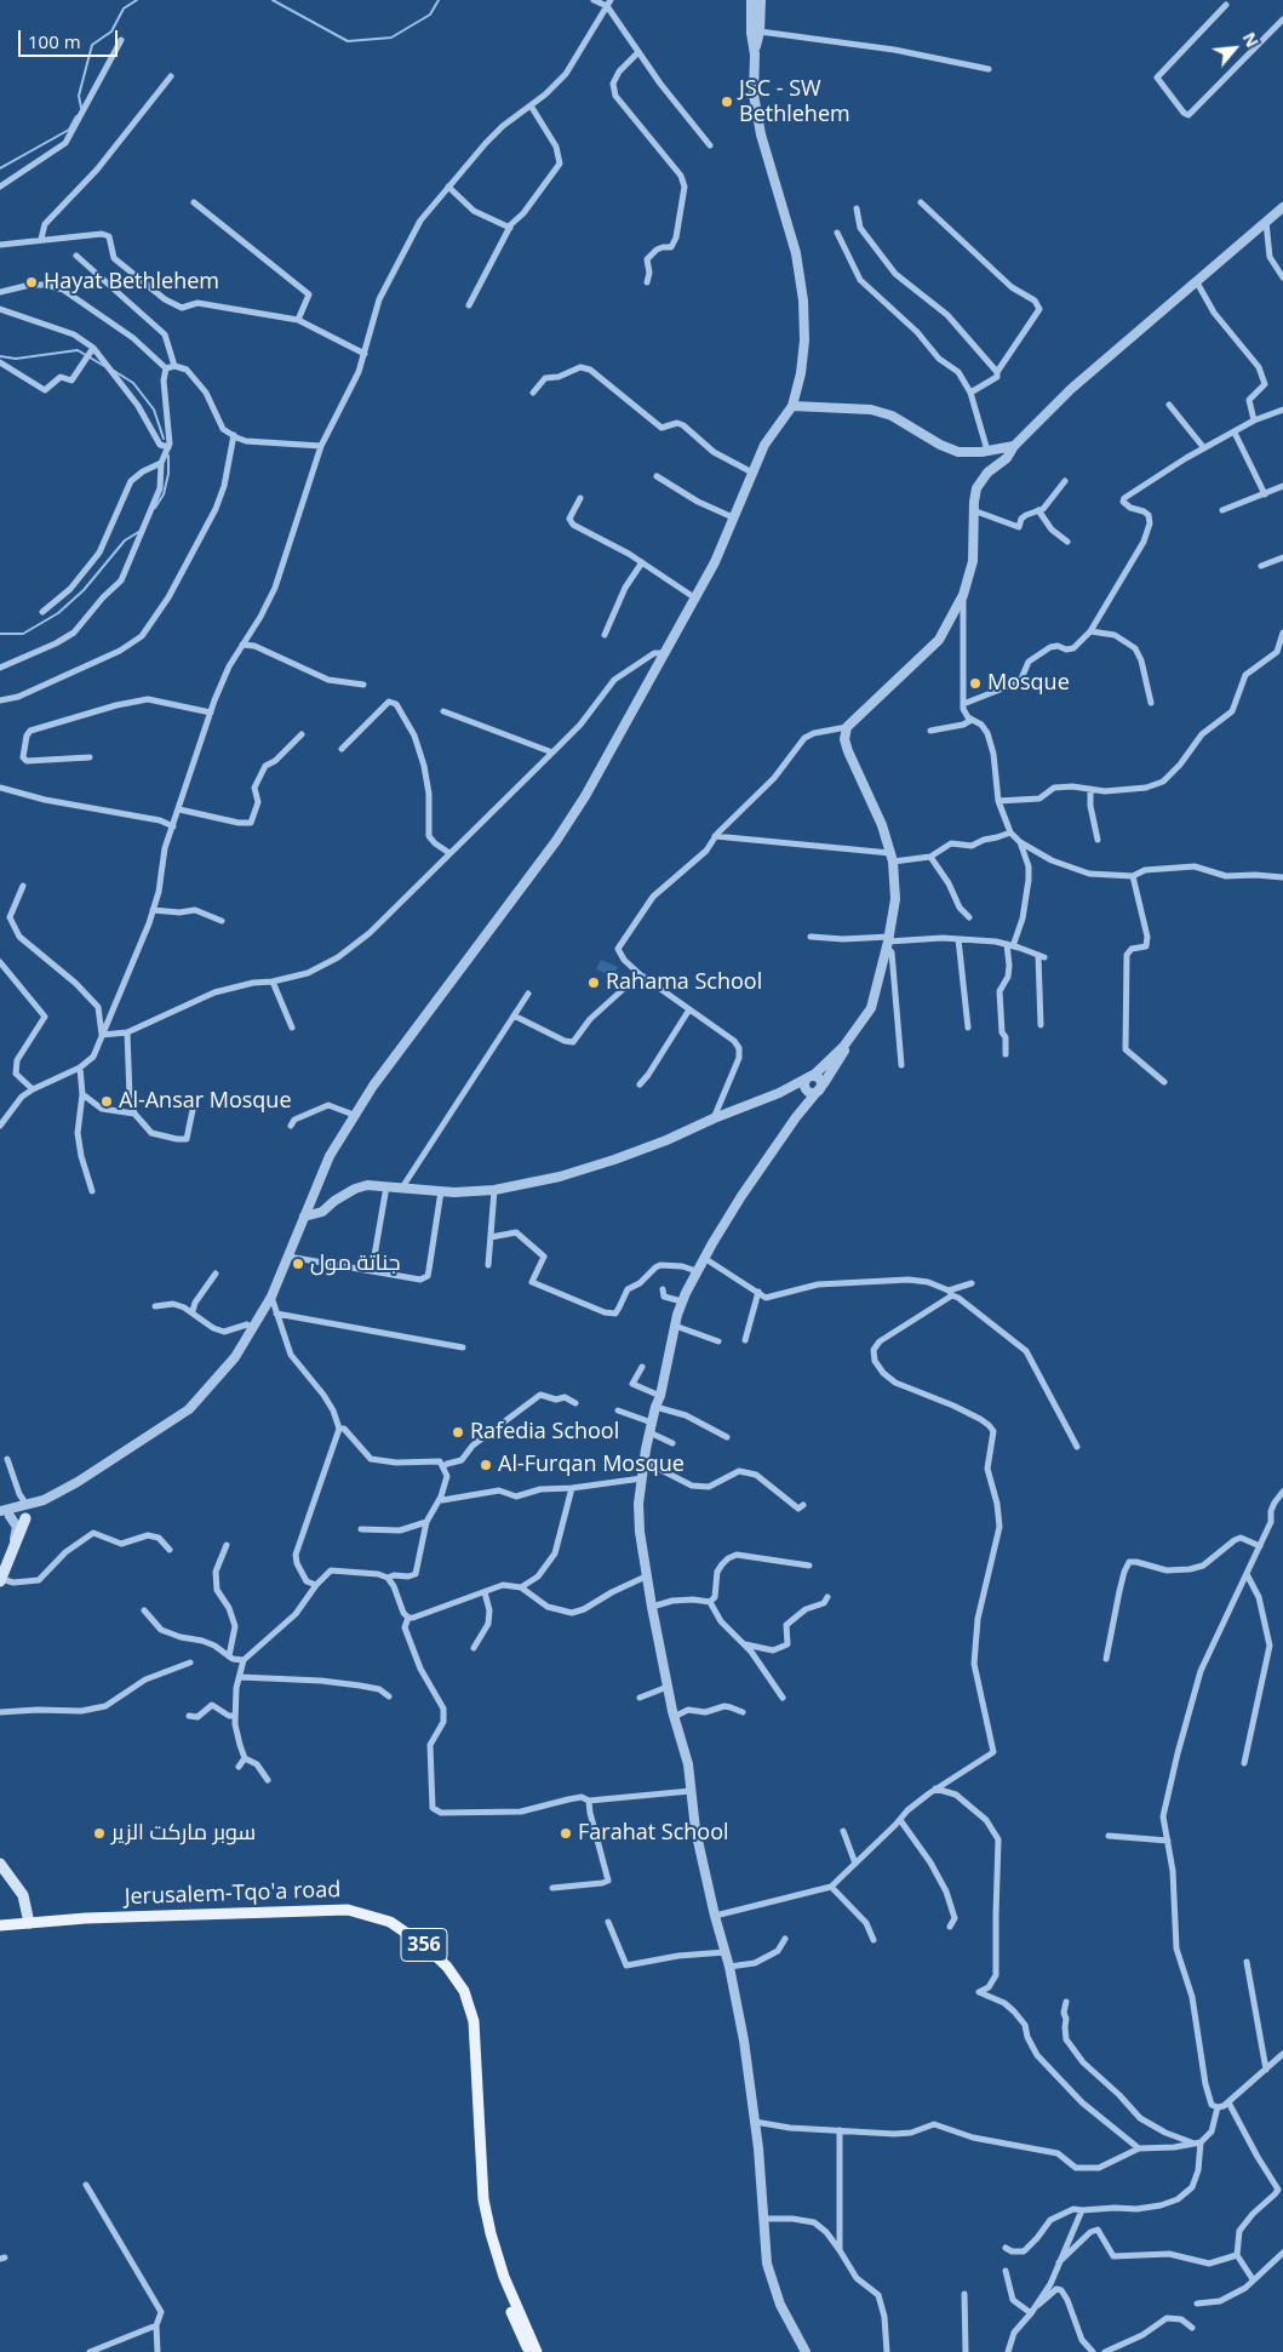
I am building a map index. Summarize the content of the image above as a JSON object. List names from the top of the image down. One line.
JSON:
{"streets":{"main road":["Jerusalem-Tqo'a road","356"]},"places":["JSC - SW Bethlehem","Hayat Bethlehem","Mosque","Rahama School","Al-Ansar Mosque","جناتة مول","Rafedia School","Al-Furqan Mosque","سوبر ماركت الزير","Farahat School"],"scale_bar":"100 m","north":"top right"}
